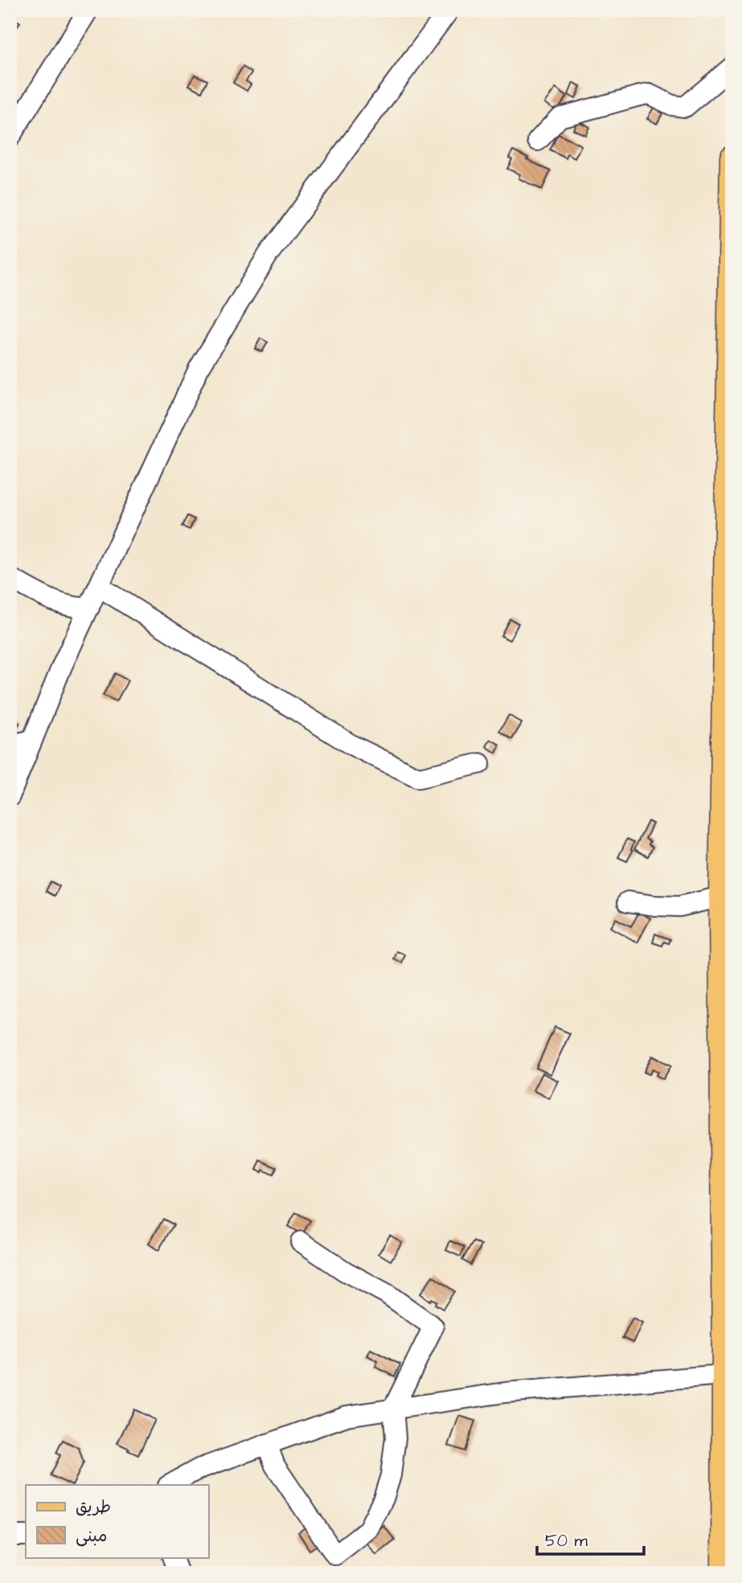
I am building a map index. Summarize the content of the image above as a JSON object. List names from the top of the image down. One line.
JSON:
{"legend":["طريق","مبنى"],"scale_bar":"50 m"}
